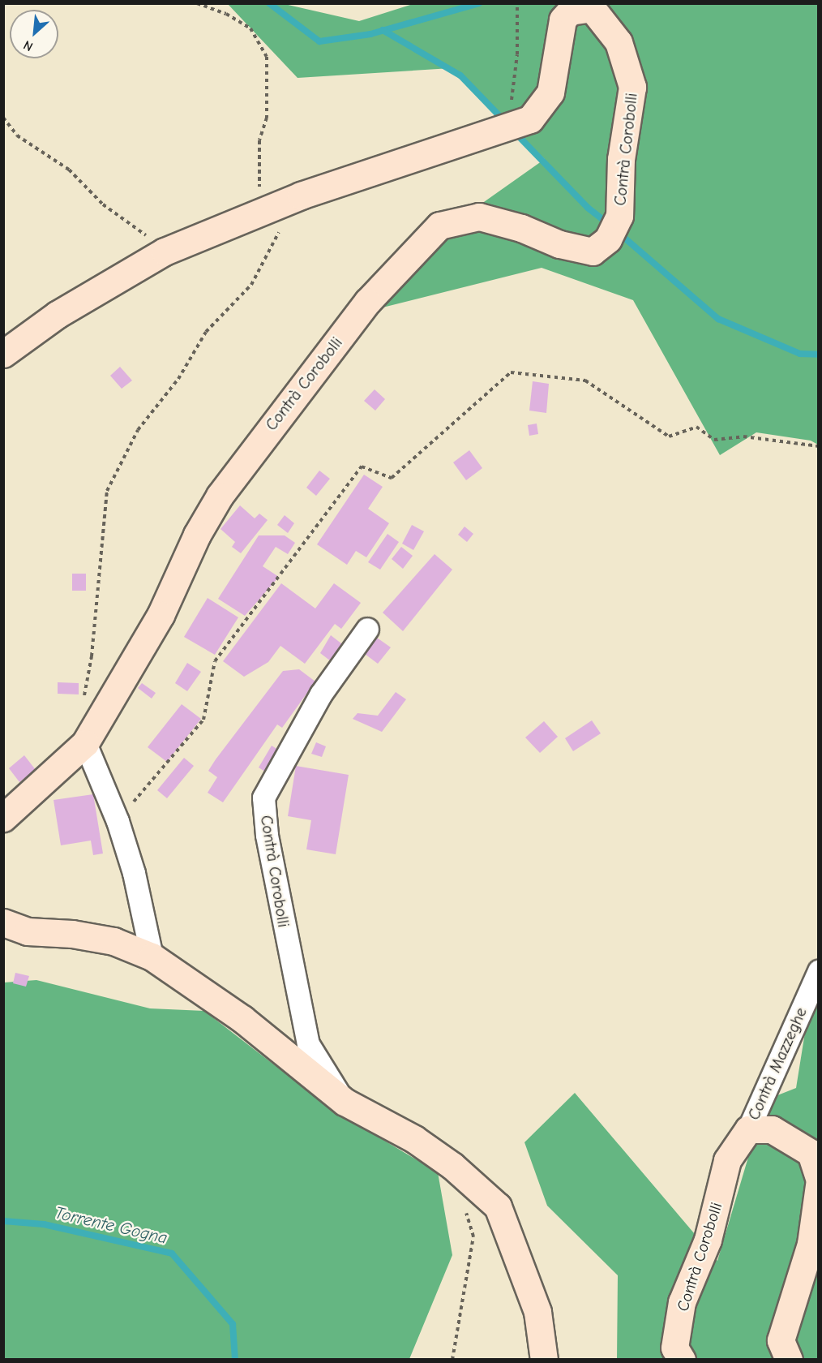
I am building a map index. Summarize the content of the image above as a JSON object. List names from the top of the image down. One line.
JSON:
{"streets":{"street":["Contrà Corobolli","Contrà Mazzeghe"]},"crossings":[["Contrà Corobolli","Contrà Mazzeghe"]],"water":["Torrente Gogna"],"north":"bottom left"}
